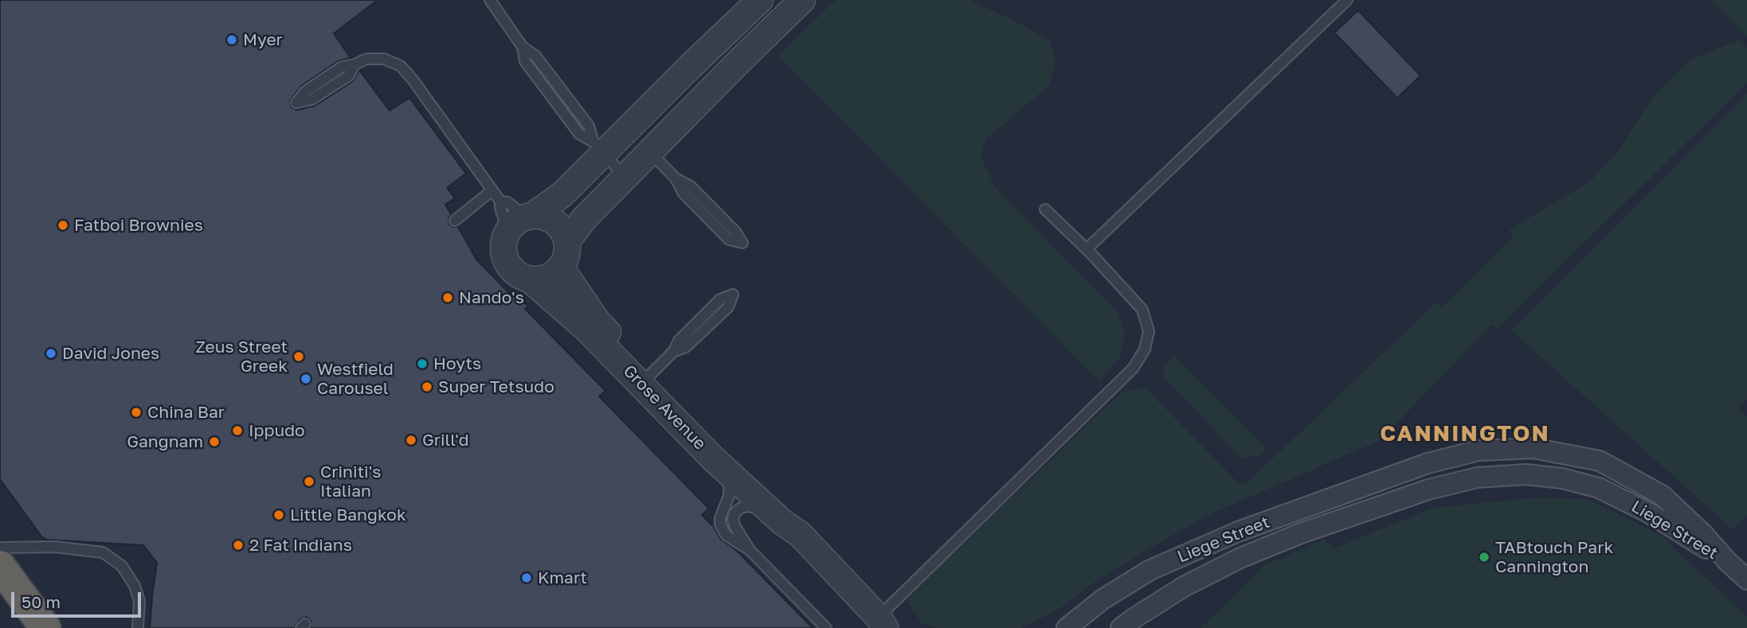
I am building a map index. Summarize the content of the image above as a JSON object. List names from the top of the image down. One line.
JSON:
{"streets":{"street":["Grose Avenue","Liege Street"]},"districts":["CANNINGTON"],"places":["Myer","Fatboi Brownies","Nando's","David Jones","Zeus Street Greek","Hoyts","Westfield Carousel","Super Tetsudo","China Bar","Ippudo","Grill'd","Gangnam","Criniti's Italian","Little Bangkok","2 Fat Indians","TABtouch Park Cannington","Kmart"],"scale_bar":"50 m"}
